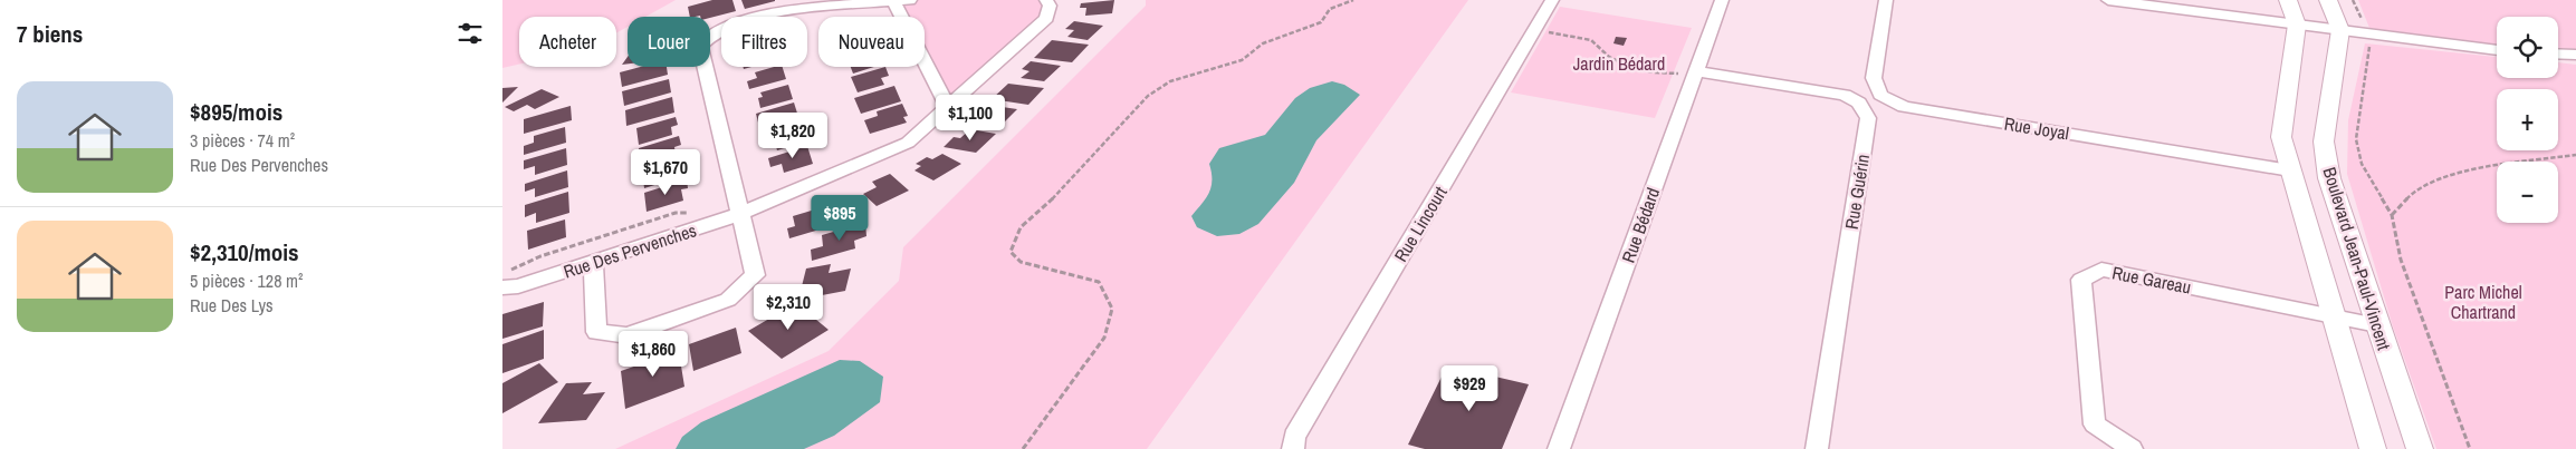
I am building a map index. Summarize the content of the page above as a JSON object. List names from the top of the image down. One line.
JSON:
{"streets":{"street":["Rue Joyal","Rue Guérin","Rue Lincourt","Rue Bédard","Rue Des Pervenches","Boulevard Jean-Paul-Vincent","Rue Gareau"]},"crossings":[["Rue Guérin","Rue Bédard"],["Boulevard Jean-Paul-Vincent","Rue Gareau"]],"parks":["Jardin Bédard","Parc Michel Chartrand"],"page":{"heading":"7 biens","map_buttons":["+","−"],"chip":["Acheter","Louer","Filtres","Nouveau"],"list":[{"name":"$895/mois","note":"3 pièces · 74 m² · Rue Des Pervenches"},{"name":"$2,310/mois","note":"5 pièces · 128 m² · Rue Des Lys"}],"price":["$1,100","$1,820","$1,670","$895","$2,310","$1,860","$929"]}}
